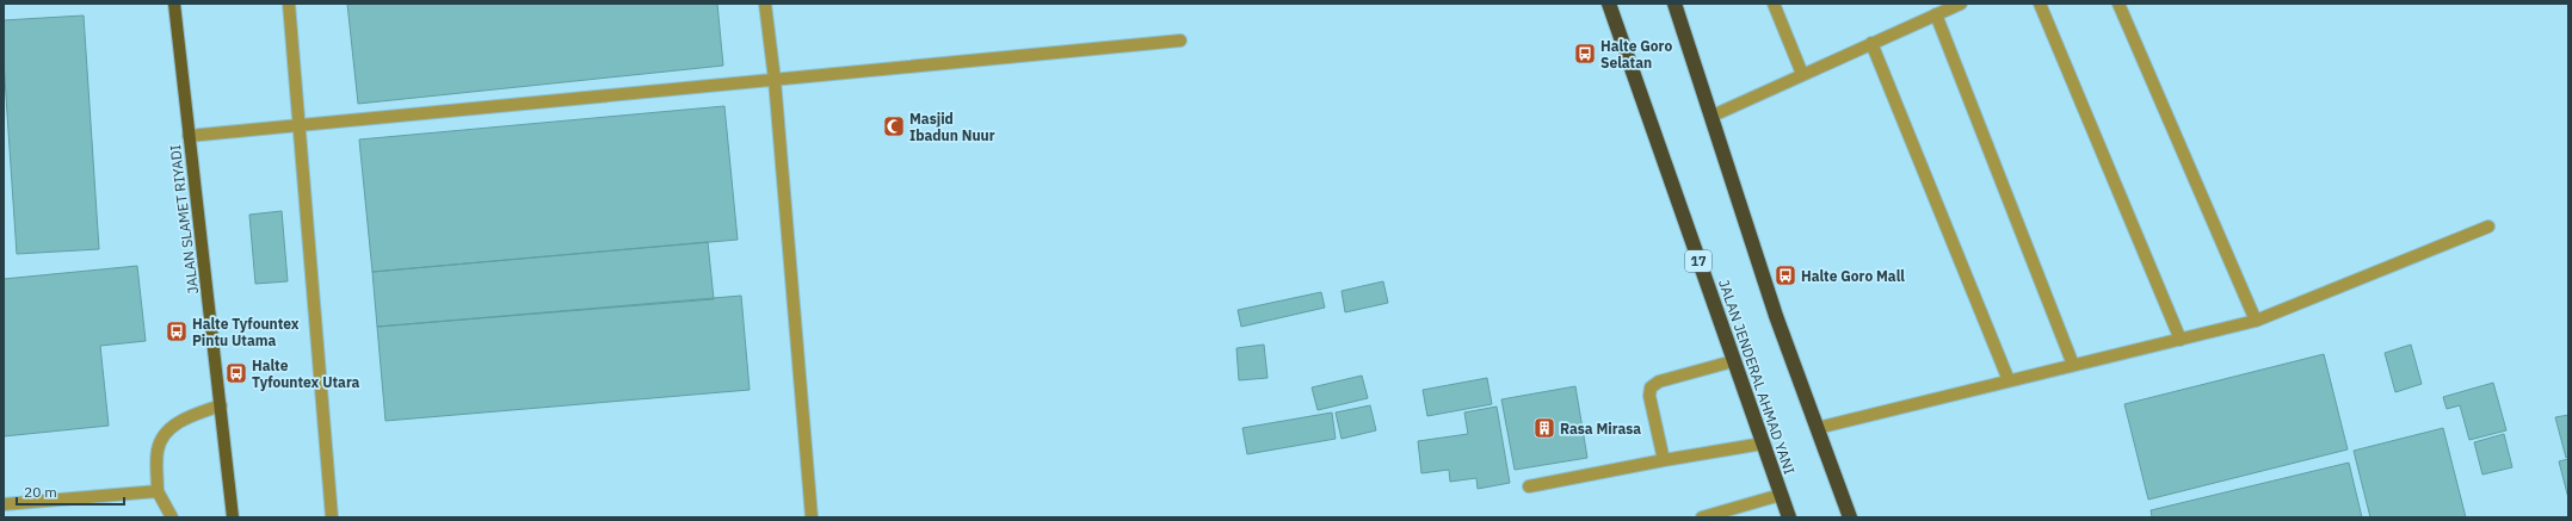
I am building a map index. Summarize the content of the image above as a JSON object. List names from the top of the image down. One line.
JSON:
{"streets":{"highway":["17","JALAN JENDERAL AHMAD YANI"],"main road":["JALAN SLAMET RIYADI"]},"places":{"bus stop":["Halte Goro Selatan","Halte Goro Mall","Halte Tyfountex Pintu Utama","Halte Tyfountex Utara"],"mosque":["Masjid Ibadun Nuur"],"building":["Rasa Mirasa"]},"scale_bar":"20 m"}
